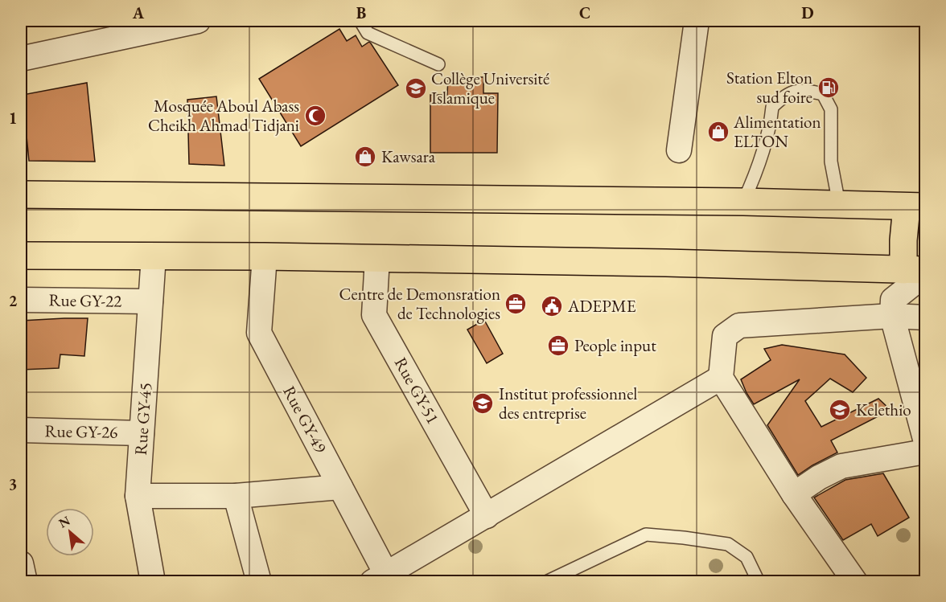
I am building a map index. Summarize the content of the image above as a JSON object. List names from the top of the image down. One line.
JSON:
{"streets":{"street":["Rue GY-22","Rue GY-51","Rue GY-45","Rue GY-49","Rue GY-26"]},"crossings":[["Rue GY-22","Rue GY-45"],["Rue GY-45","Rue GY-26"]],"places":{"fuel station":["Station Elton sud foire"],"school or university":["Collège Université Islamique","Institut professionnel des entreprise","Kelethio"],"mosque":["Mosquée Aboul Abass Cheikh Ahmad Tidjani"],"shop":["Alimentation ELTON","Kawsara"],"office":["Centre de Demonsration de Technologies","People input"],"public building":["ADEPME"]},"north":"top left","grid":{"columns":["A","B","C","D"],"rows":["1","2","3"]}}
